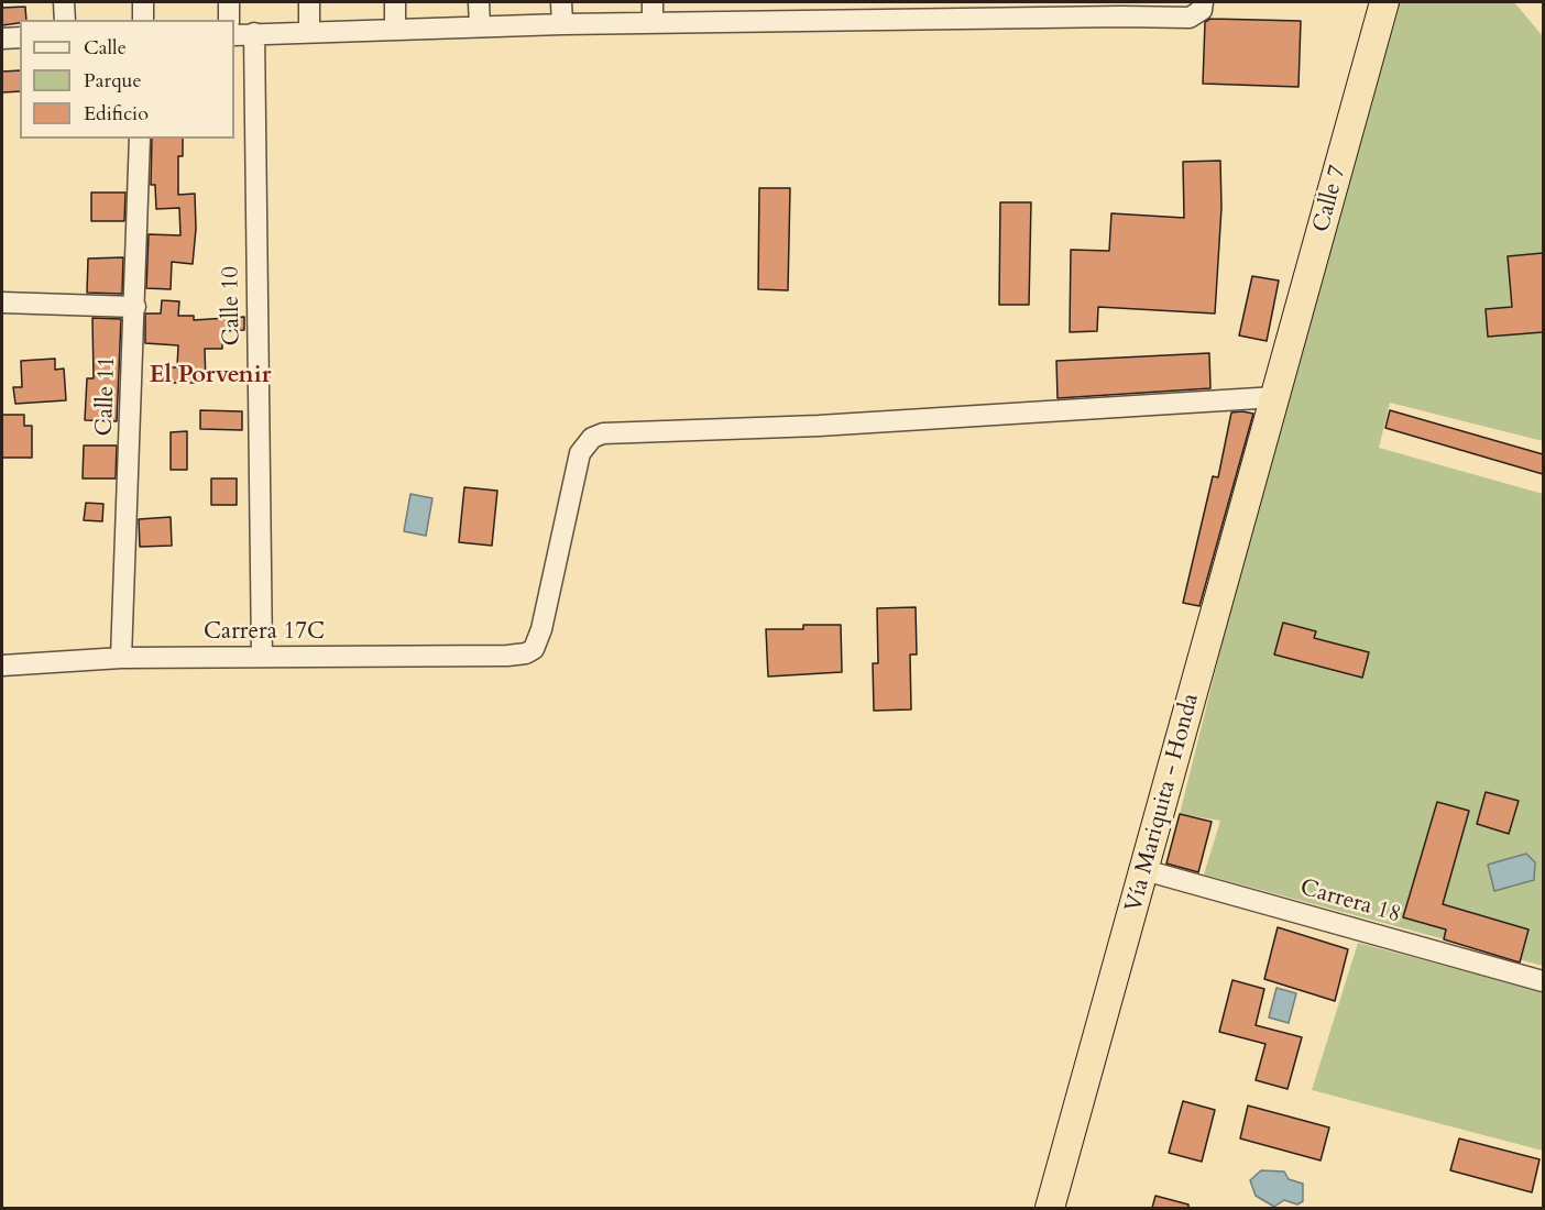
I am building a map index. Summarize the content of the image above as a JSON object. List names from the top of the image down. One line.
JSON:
{"streets":{"highway":["Calle 7","Vía Mariquita - Honda"],"street":["Calle 10","Calle 11","Carrera 17C","Carrera 18"]},"crossings":[["Calle 7","Carrera 17C"],["Calle 7","Vía Mariquita - Honda"],["Calle 10","Carrera 17C"],["Calle 11","Carrera 17C"],["Carrera 17C","Vía Mariquita - Honda"],["Vía Mariquita - Honda","Carrera 18"]],"districts":["El Porvenir"],"legend":["Calle","Parque","Edificio"]}
